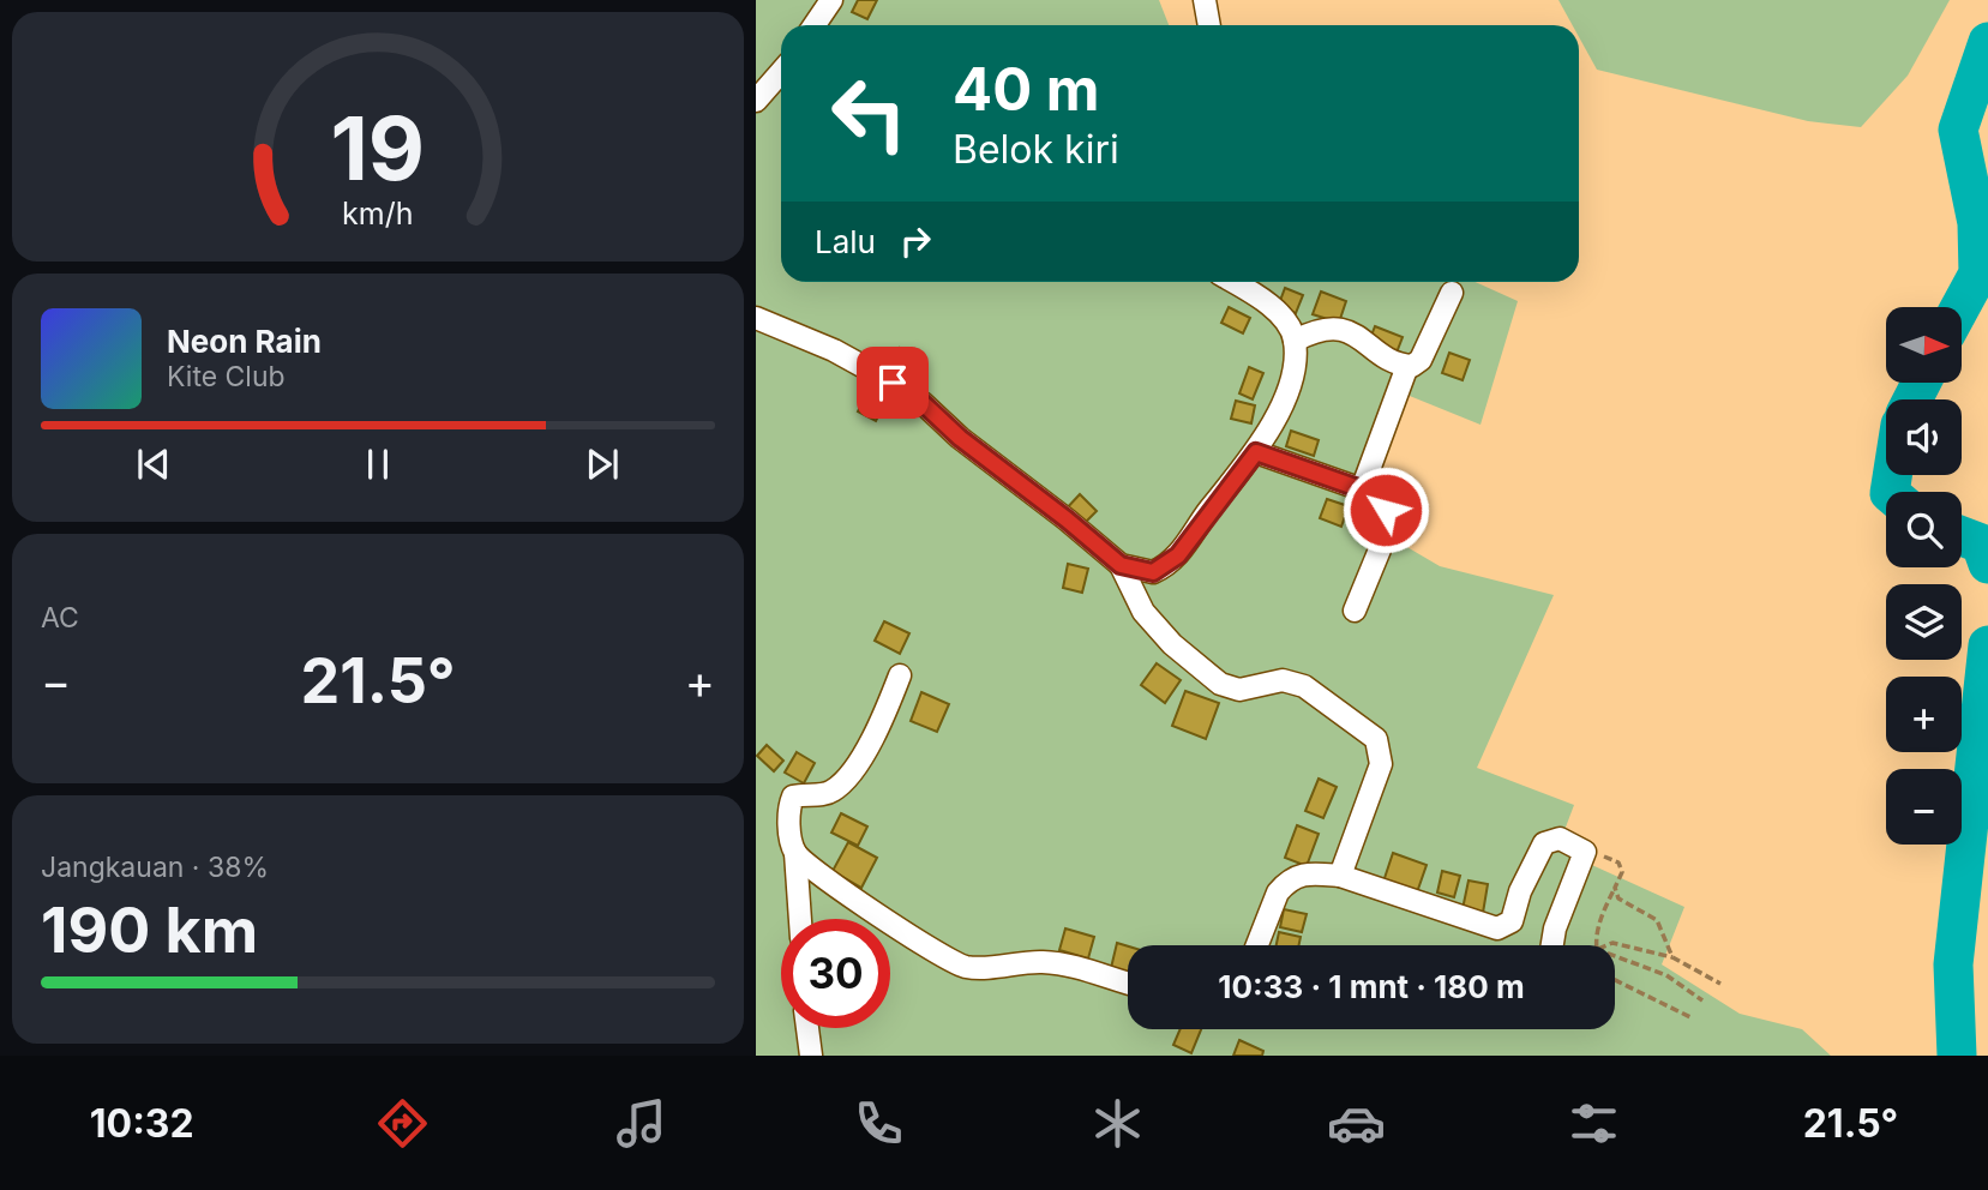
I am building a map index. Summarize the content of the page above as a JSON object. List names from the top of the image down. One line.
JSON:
{"north":"right","page":{"turn":["40 m","Belok kiri"],"then":"Lalu","map_buttons":["+","−"],"song":["Neon Rain","Kite Club"],"tile":["AC",["Jangkauan · 38%","190 km"]],"heat":["−","21.5°","+"],"limit":"30","trip":"10:33 · 1 mnt · 180 m","tabs":["10:32","21.5°"],"gauge":["19","km/h"]}}
